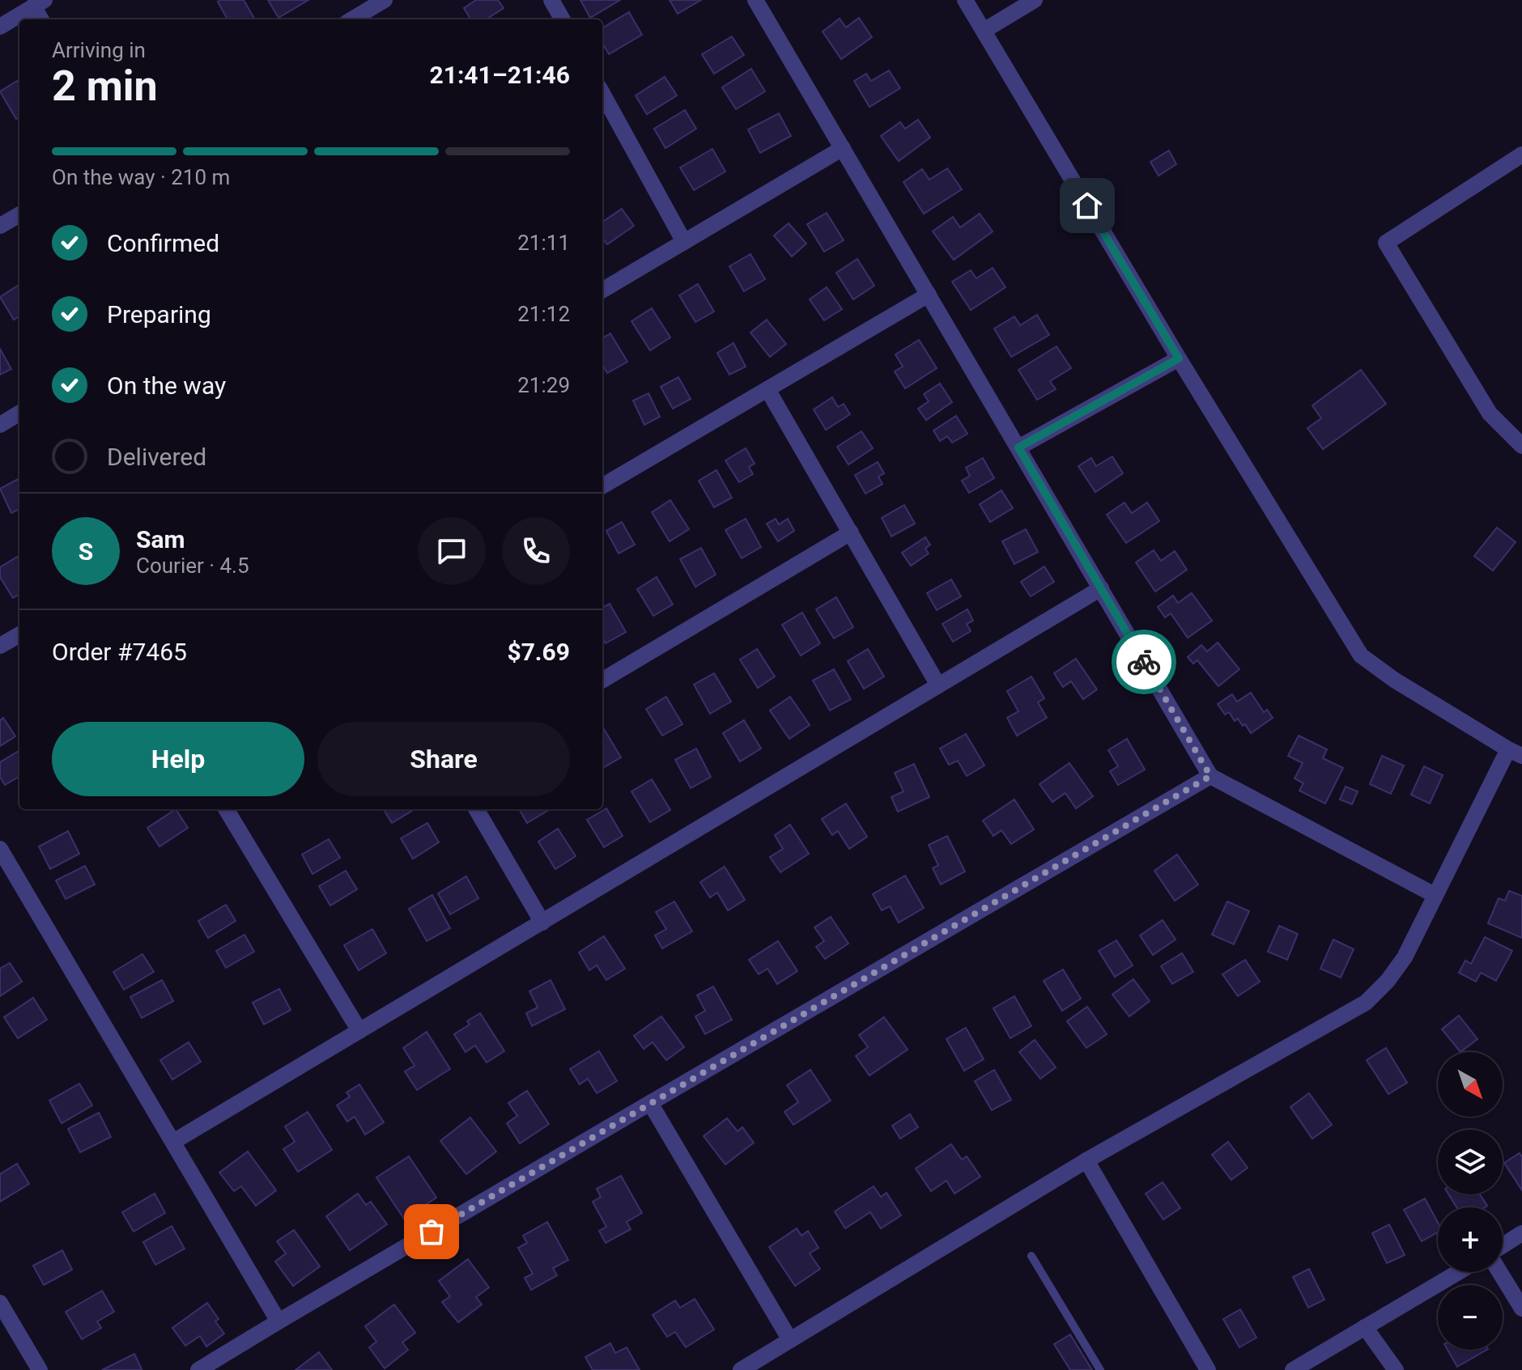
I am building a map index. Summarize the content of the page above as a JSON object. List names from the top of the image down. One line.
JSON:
{"north":"bottom right","page":{"heading":["2 min","Arriving in","21:41–21:46"],"panel":["Sam","Courier · 4.5","Order #7465","$7.69"],"bar":"On the way · 210 m","list":[["Confirmed","21:11"],["Preparing","21:12"],["On the way","21:29"],"Delivered"],"round":"S","buttons":["Help","Share"],"map_buttons":["+","−"]}}
